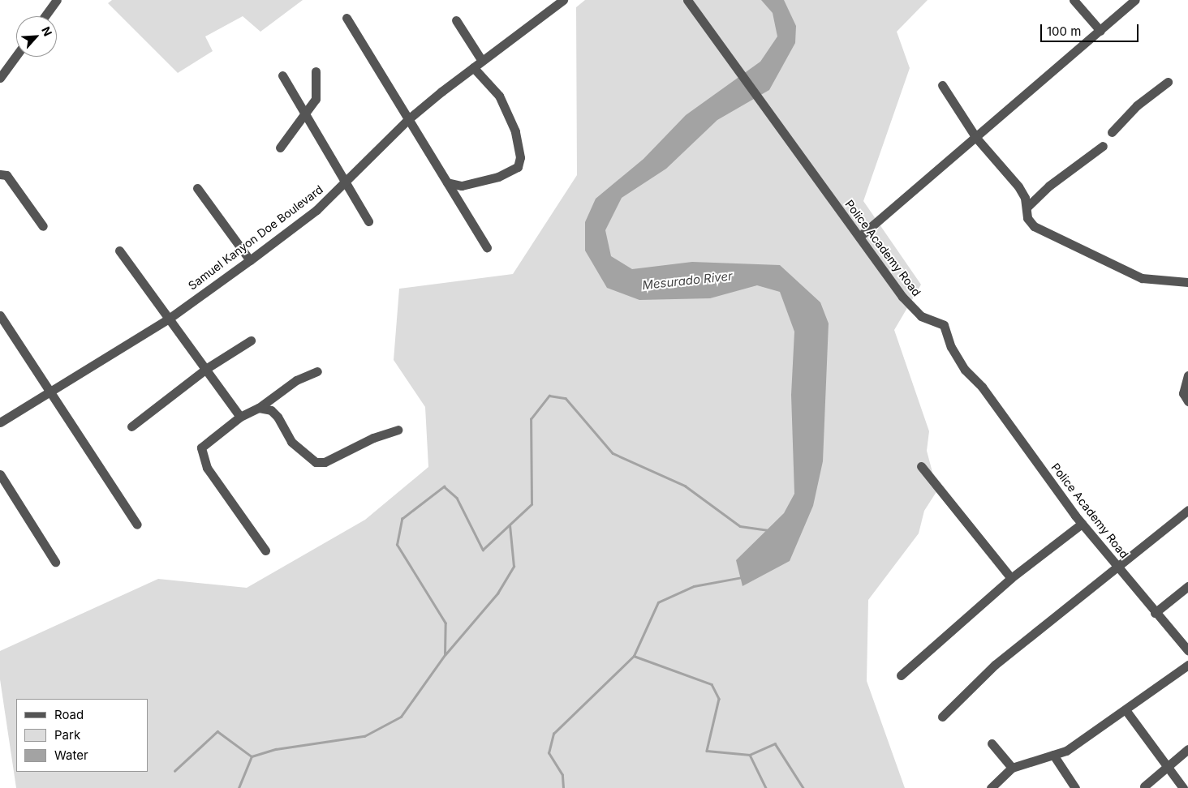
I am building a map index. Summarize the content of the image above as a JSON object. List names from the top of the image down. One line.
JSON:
{"streets":{"street":["Samuel Kanyon Doe Boulevard","Police Academy Road"]},"water":["Mesurado River"],"legend":["Road","Park","Water"],"scale_bar":"100 m","north":"top right"}
